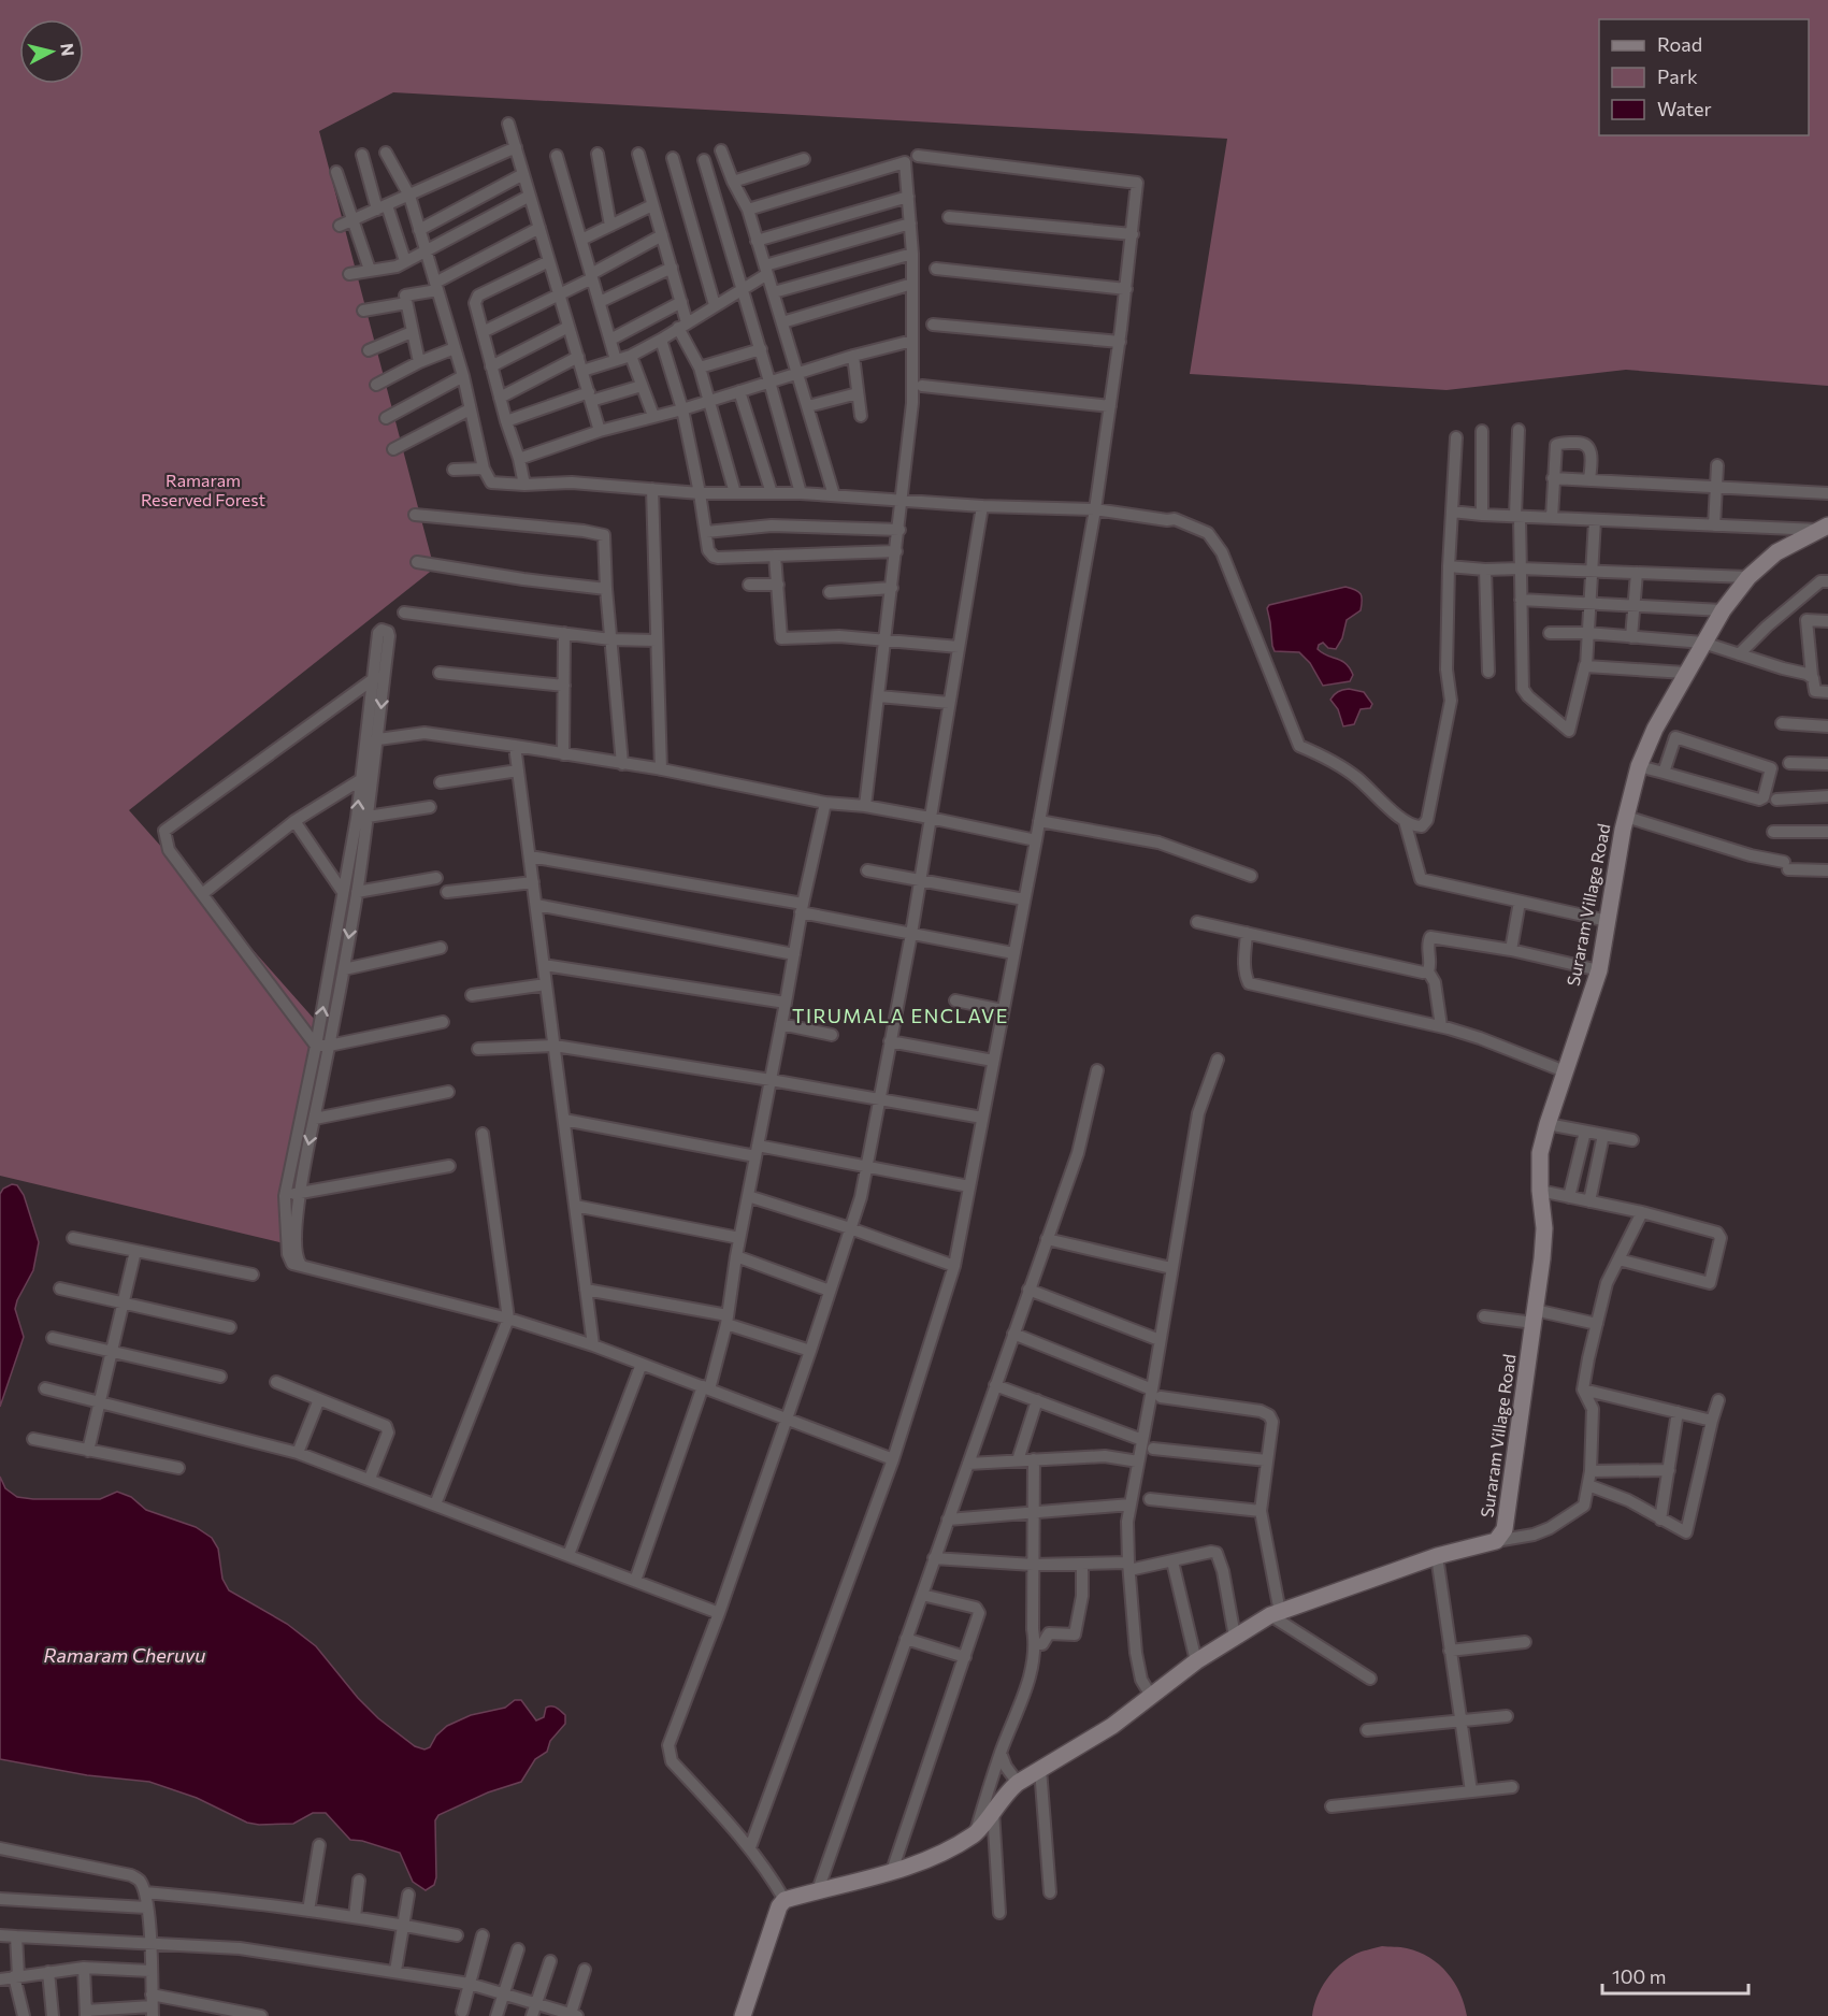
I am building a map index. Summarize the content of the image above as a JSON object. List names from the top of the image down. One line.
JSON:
{"streets":{"main road":["Suraram Village Road"]},"districts":["TIRUMALA ENCLAVE"],"water":["Ramaram Cheruvu"],"parks":["Ramaram Reserved Forest"],"legend":["Road","Park","Water"],"scale_bar":"100 m","north":"right"}
